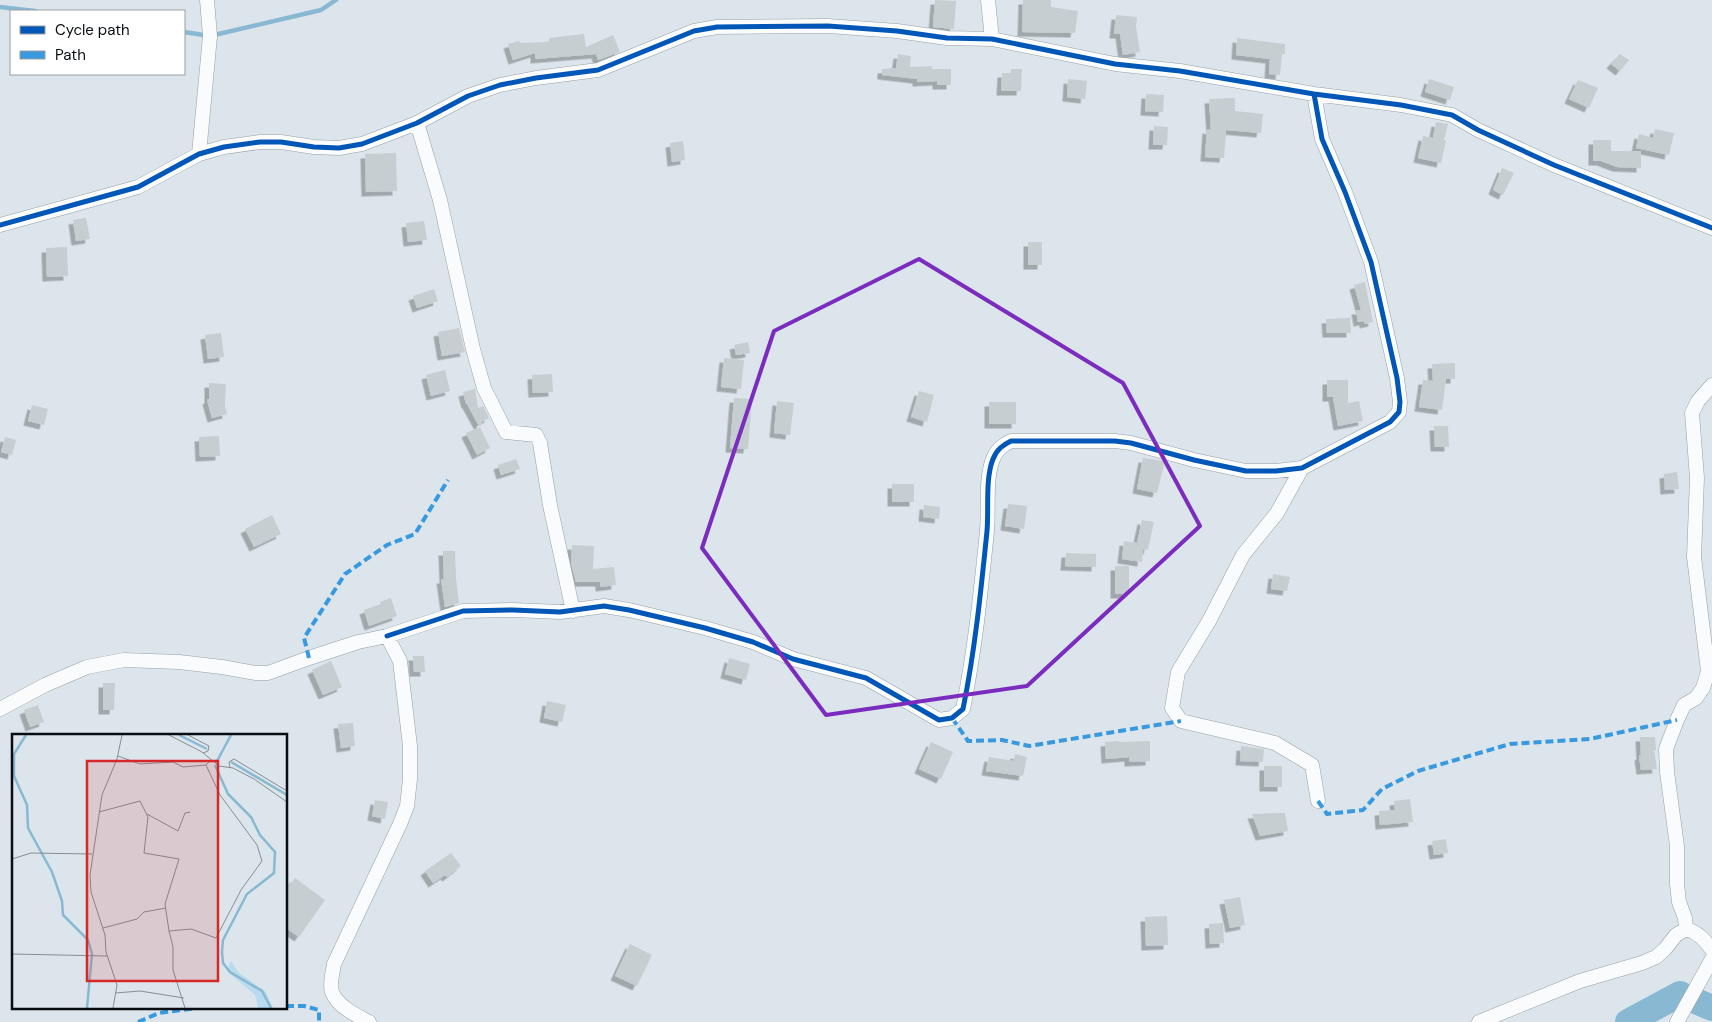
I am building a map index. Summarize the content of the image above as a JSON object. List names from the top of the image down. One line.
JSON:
{"legend":["Cycle path","Path"]}
